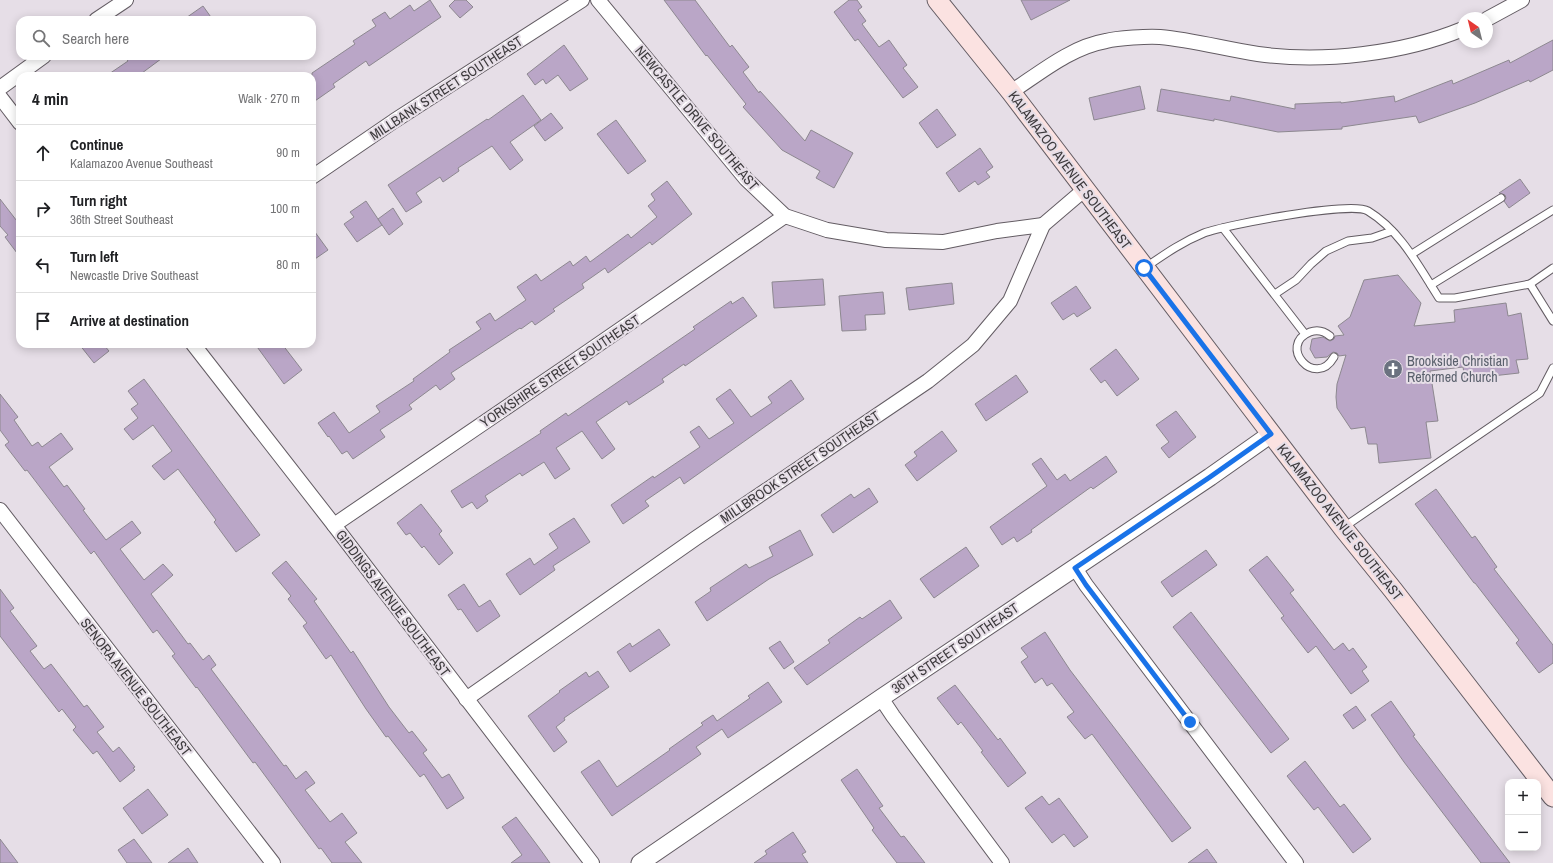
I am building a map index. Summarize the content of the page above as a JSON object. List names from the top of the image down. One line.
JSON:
{"streets":{"main road":["KALAMAZOO AVENUE SOUTHEAST"],"street":["MILLBANK STREET SOUTHEAST","NEWCASTLE DRIVE SOUTHEAST","YORKSHIRE STREET SOUTHEAST","MILLBROOK STREET SOUTHEAST","GIDDINGS AVENUE SOUTHEAST","36TH STREET SOUTHEAST","SENORA AVENUE SOUTHEAST"]},"crossings":[["NEWCASTLE DRIVE SOUTHEAST","YORKSHIRE STREET SOUTHEAST"],["NEWCASTLE DRIVE SOUTHEAST","MILLBROOK STREET SOUTHEAST"],["KALAMAZOO AVENUE SOUTHEAST","MILLBROOK STREET SOUTHEAST"],["KALAMAZOO AVENUE SOUTHEAST","36TH STREET SOUTHEAST"],["YORKSHIRE STREET SOUTHEAST","GIDDINGS AVENUE SOUTHEAST"],["MILLBROOK STREET SOUTHEAST","GIDDINGS AVENUE SOUTHEAST"]],"places":{"church":["Brookside Christian Reformed Church"]},"north":"top left","page":{"search":"Search here","heading":["4 min","Walk · 270 m"],"list":[["Continue","Kalamazoo Avenue Southeast","90 m"],["Turn right","36th Street Southeast","100 m"],["Turn left","Newcastle Drive Southeast","80 m"],"Arrive at destination"],"map_buttons":["+","−"]}}
